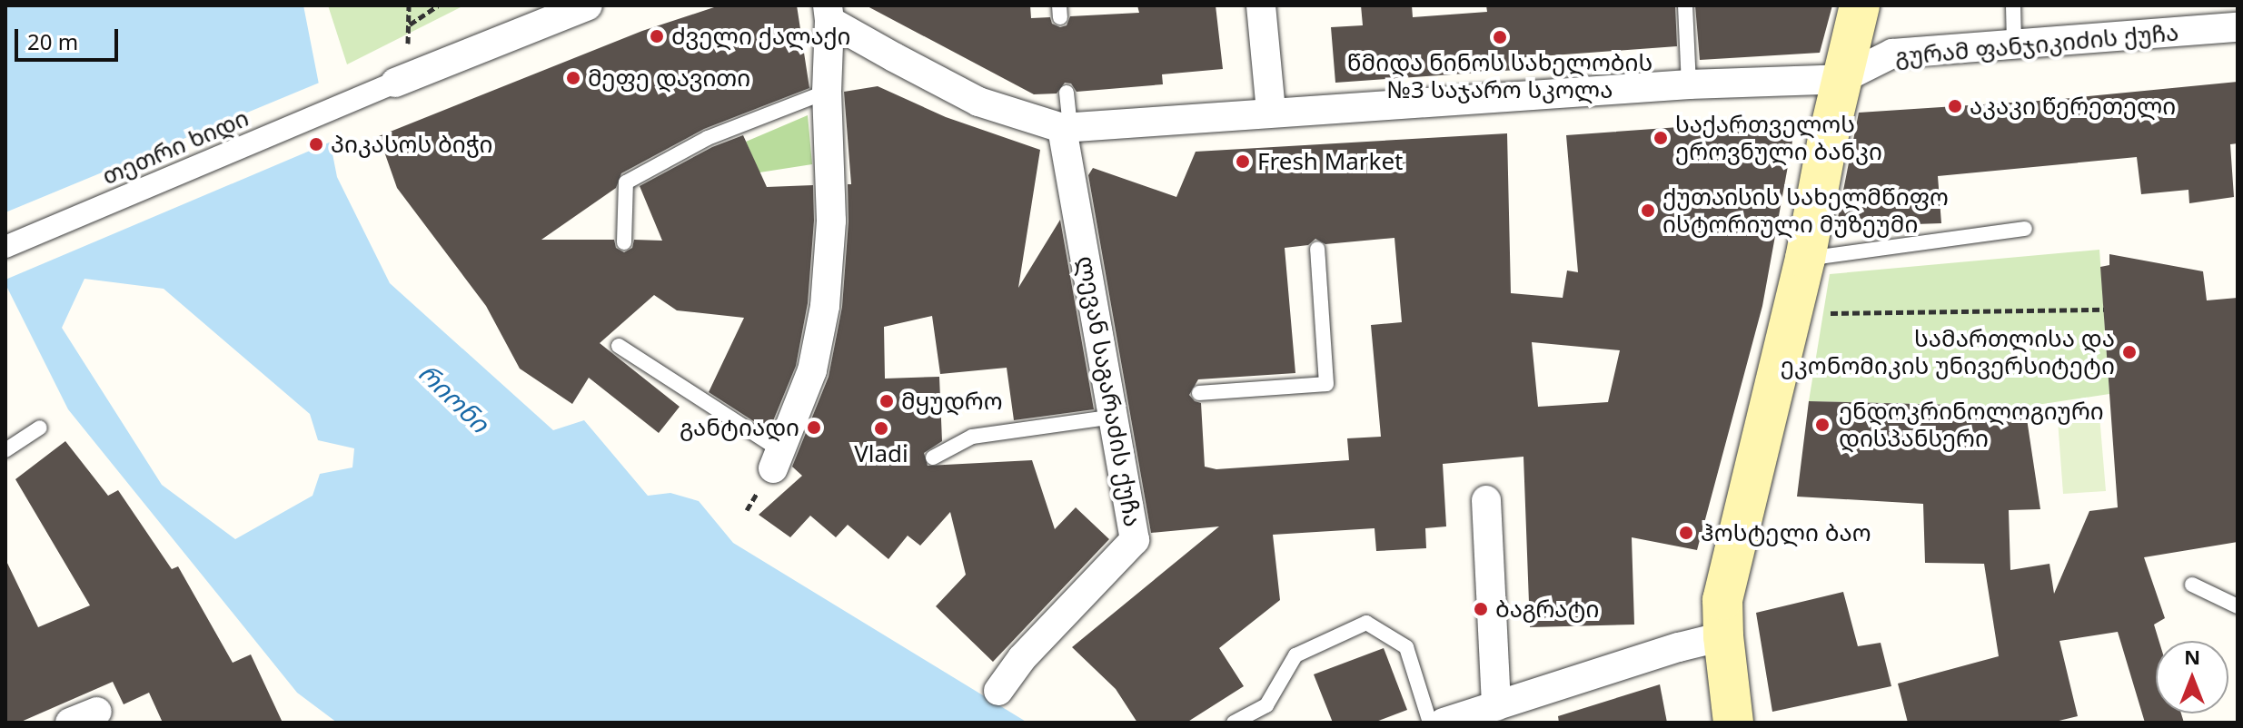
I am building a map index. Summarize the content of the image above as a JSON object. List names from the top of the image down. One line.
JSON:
{"streets":{"street":["გურამ ფანჯიკიძის ქუჩა","თეთრი ხიდი","ლევან საგარაძის ქუჩა"]},"water":["რიონი"],"places":["ძველი ქალაქი","წმიდა ნინოს სახელობის №3 საჯარო სკოლა","მეფე დავითი","აკაკი წერეთელი","საქართველოს ეროვნული ბანკი","პიკასოს ბიჭი","Fresh Market","ქუთაისის სახელმწიფო ისტორიული მუზეუმი","სამართლისა და ეკონომიკის უნივერსიტეტი","მყუდრო","ენდოკრინოლოგიური დისპანსერი","განტიადი","Vladi","ჰოსტელი ბაო","ბაგრატი"],"scale_bar":"20 m","north":"top"}
